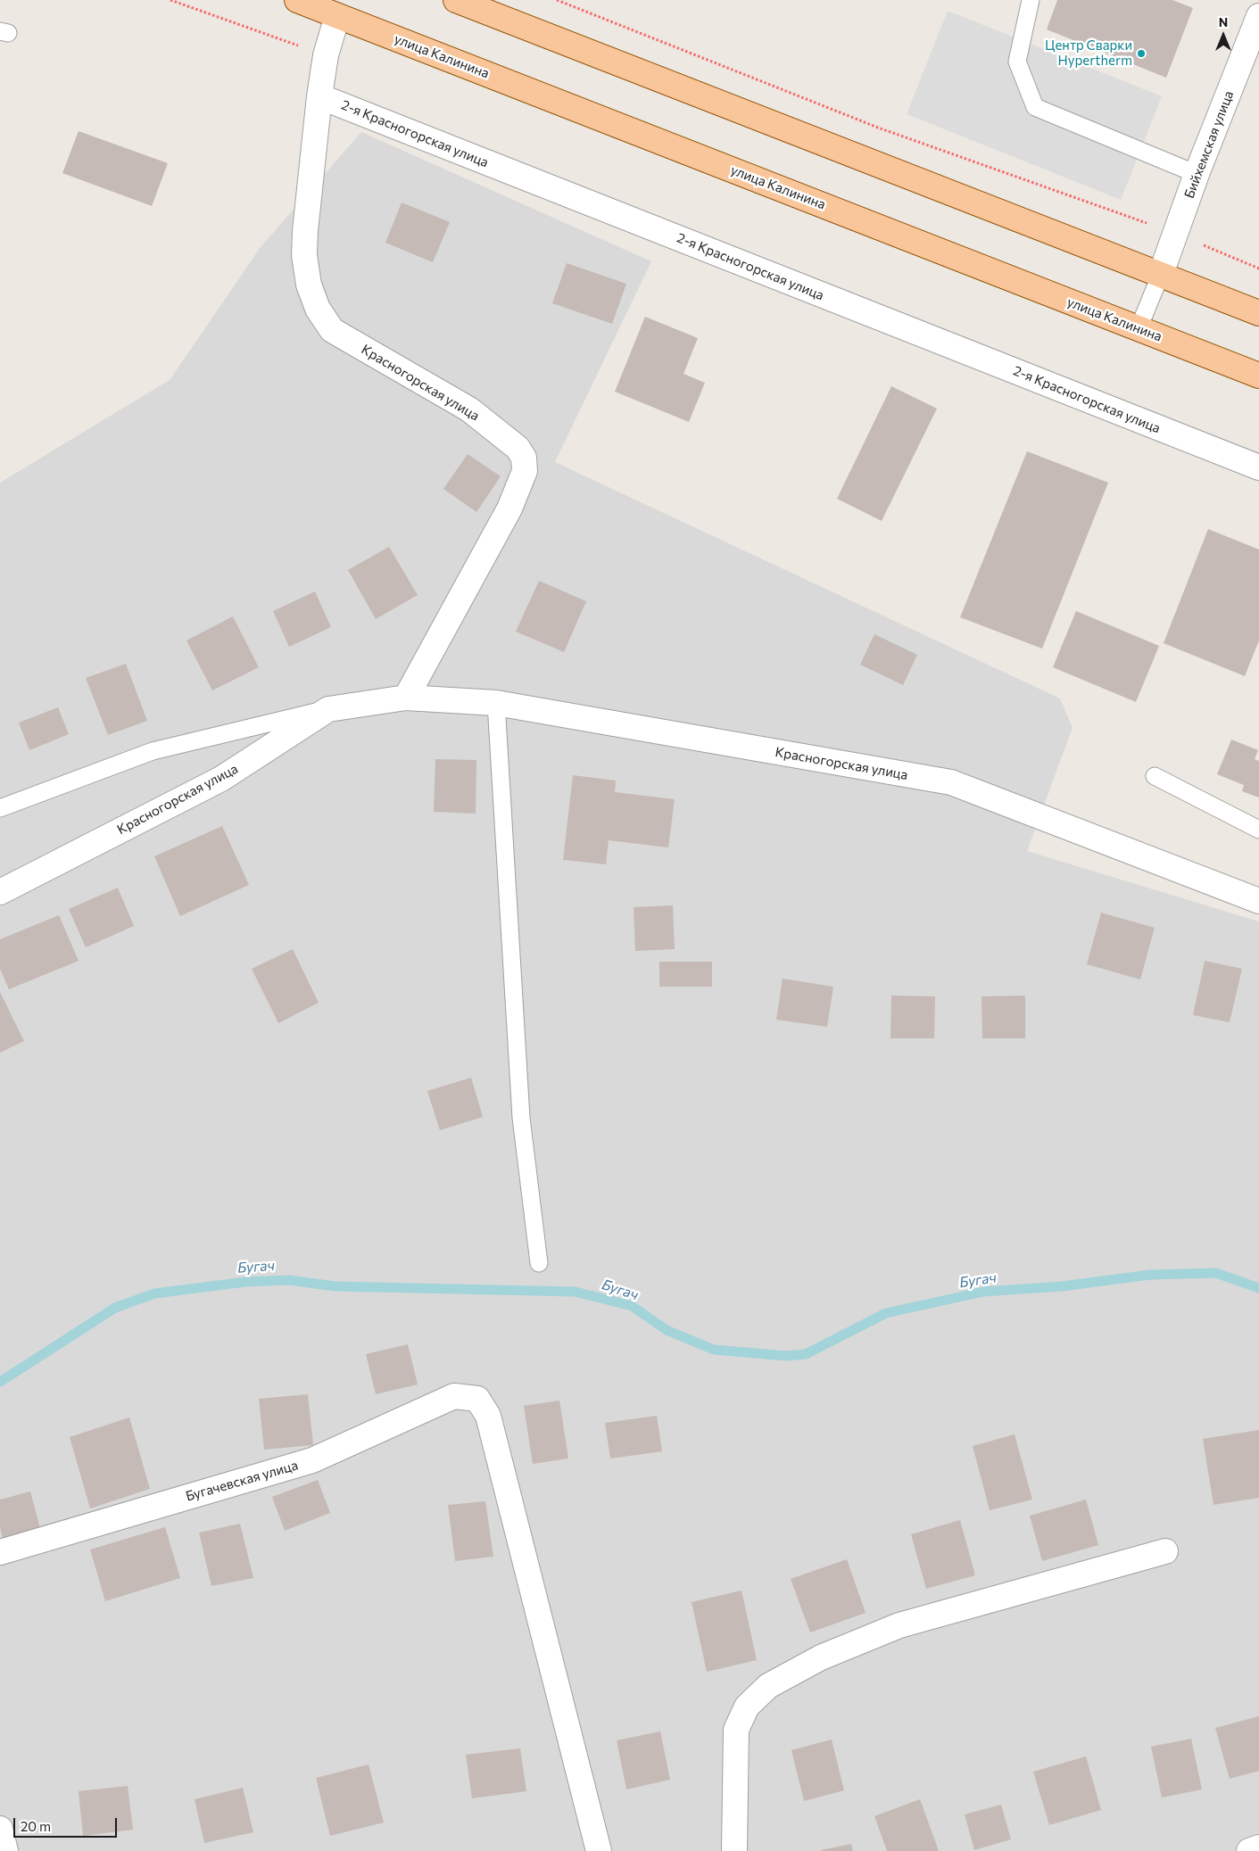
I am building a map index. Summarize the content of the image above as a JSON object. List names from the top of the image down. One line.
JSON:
{"streets":{"main road":["улица Калинина"],"street":["2-я Красногорская улица","Бийхемская улица","Красногорская улица","Бугачевская улица"]},"crossings":[["2-я Красногорская улица","Красногорская улица"]],"water":["Бугач"],"places":["Центр Сварки Hypertherm"],"scale_bar":"20 m","north":"top"}
